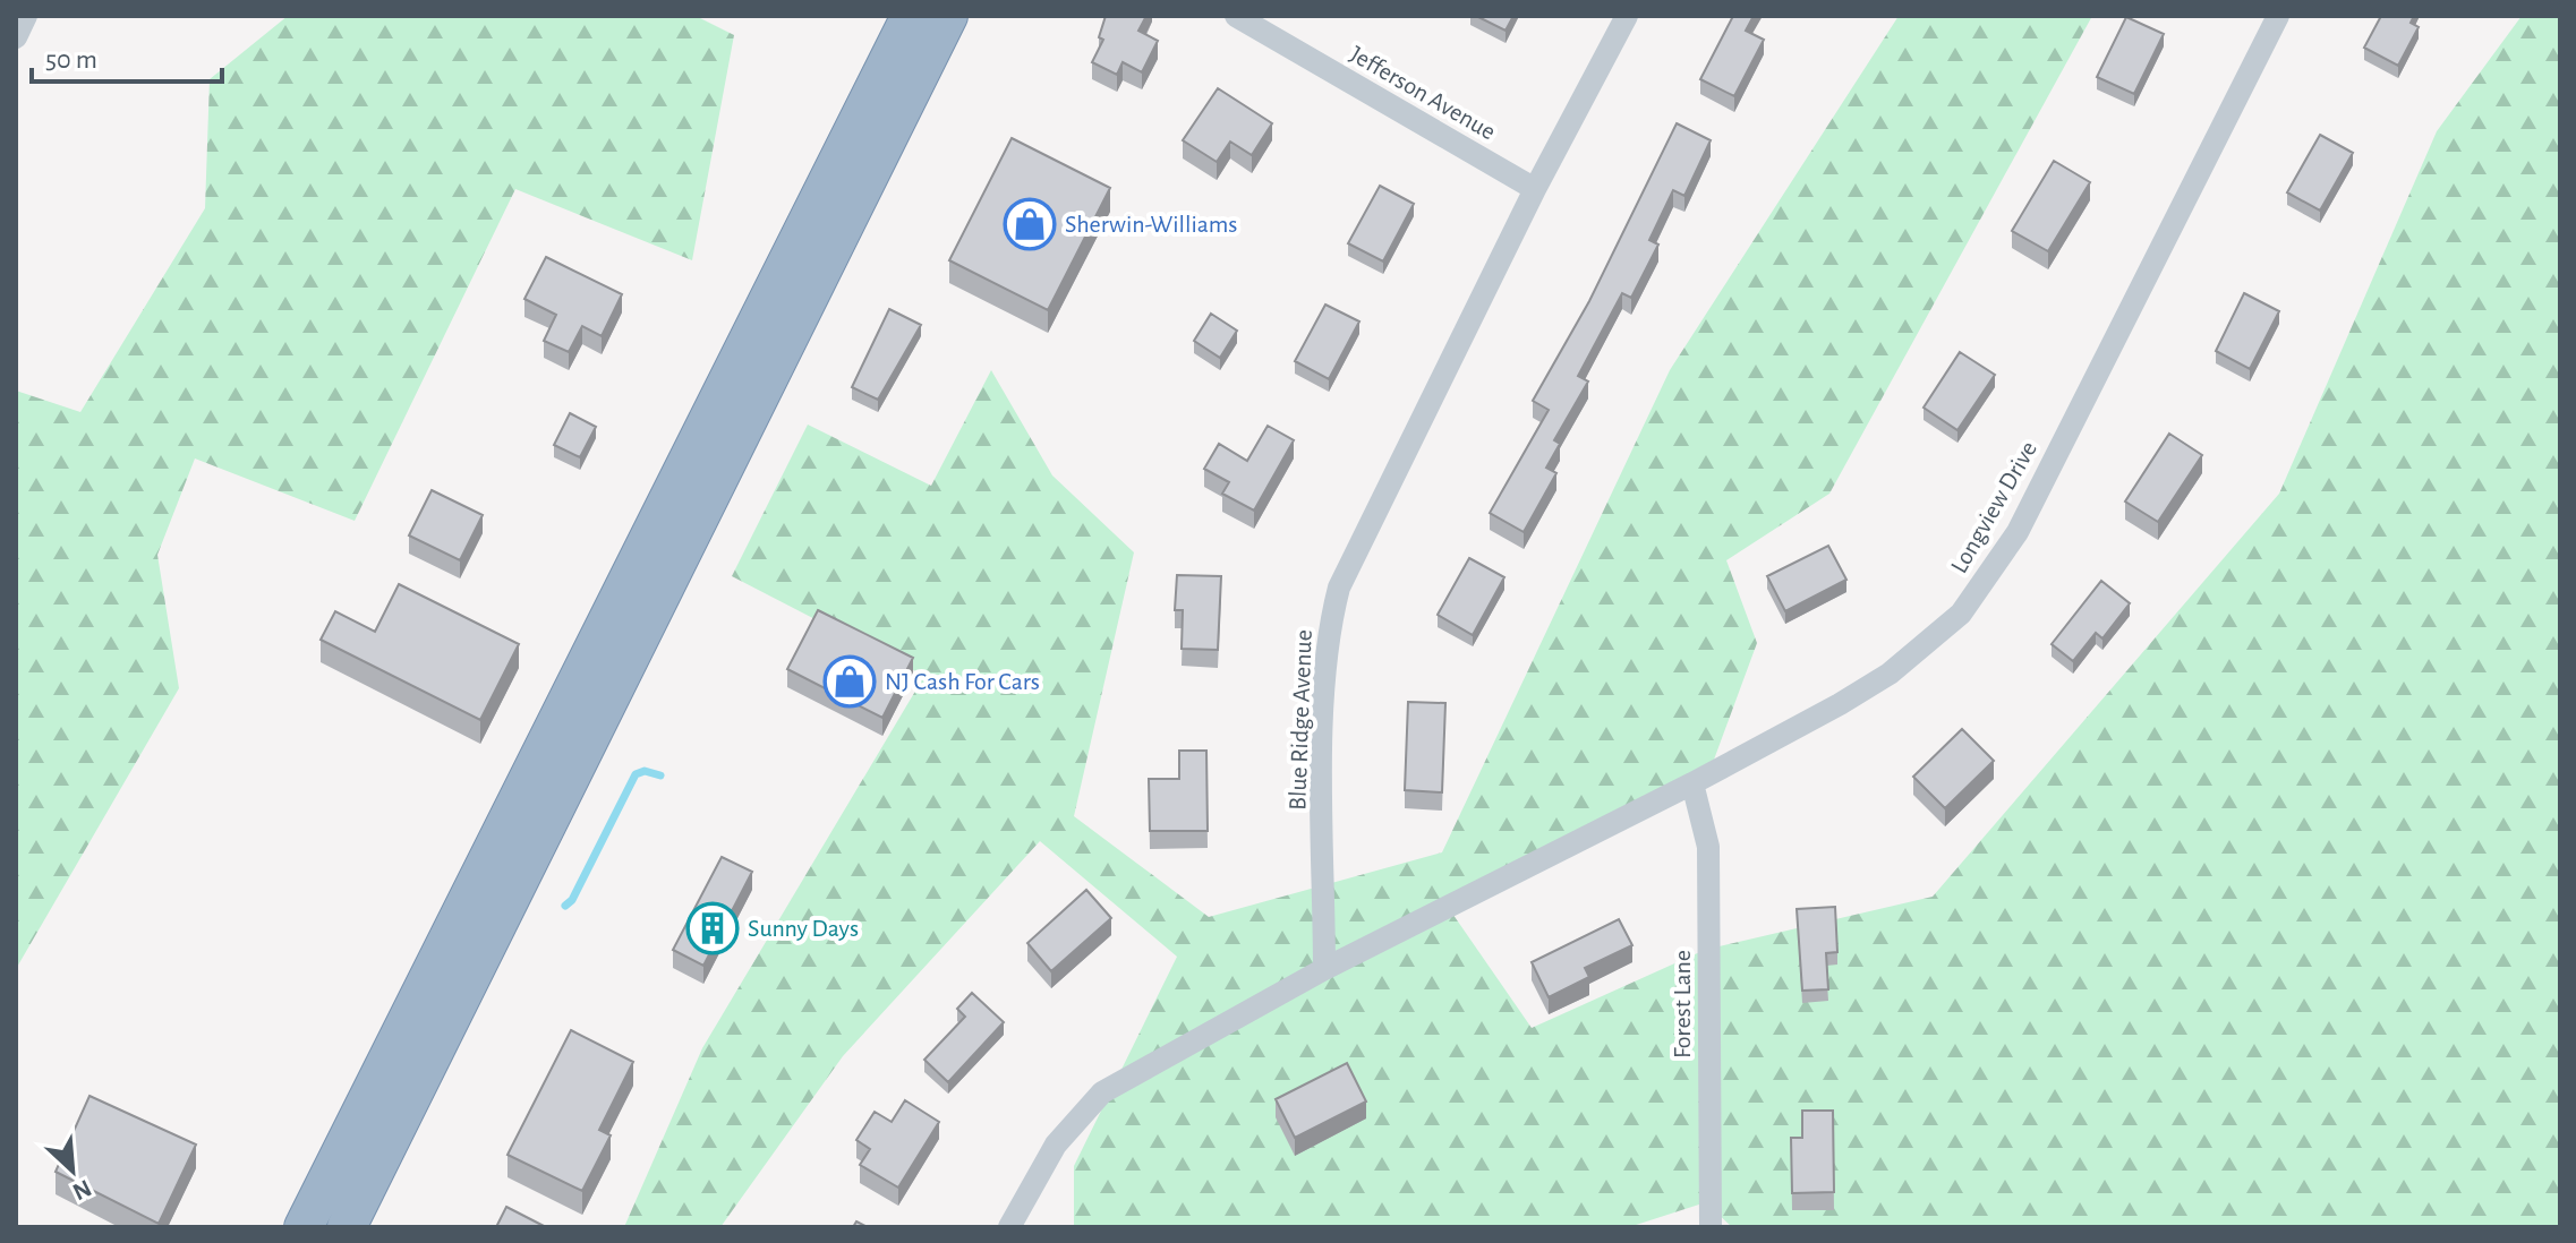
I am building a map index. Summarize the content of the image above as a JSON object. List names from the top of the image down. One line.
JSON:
{"streets":{"street":["Jefferson Avenue","Longview Drive","Blue Ridge Avenue","Forest Lane"]},"crossings":[["Jefferson Avenue","Blue Ridge Avenue"],["Longview Drive","Blue Ridge Avenue"],["Longview Drive","Forest Lane"]],"places":{"shop":["Sherwin-Williams","NJ Cash For Cars"],"building":["Sunny Days"]},"scale_bar":"50 m","north":"bottom right"}
